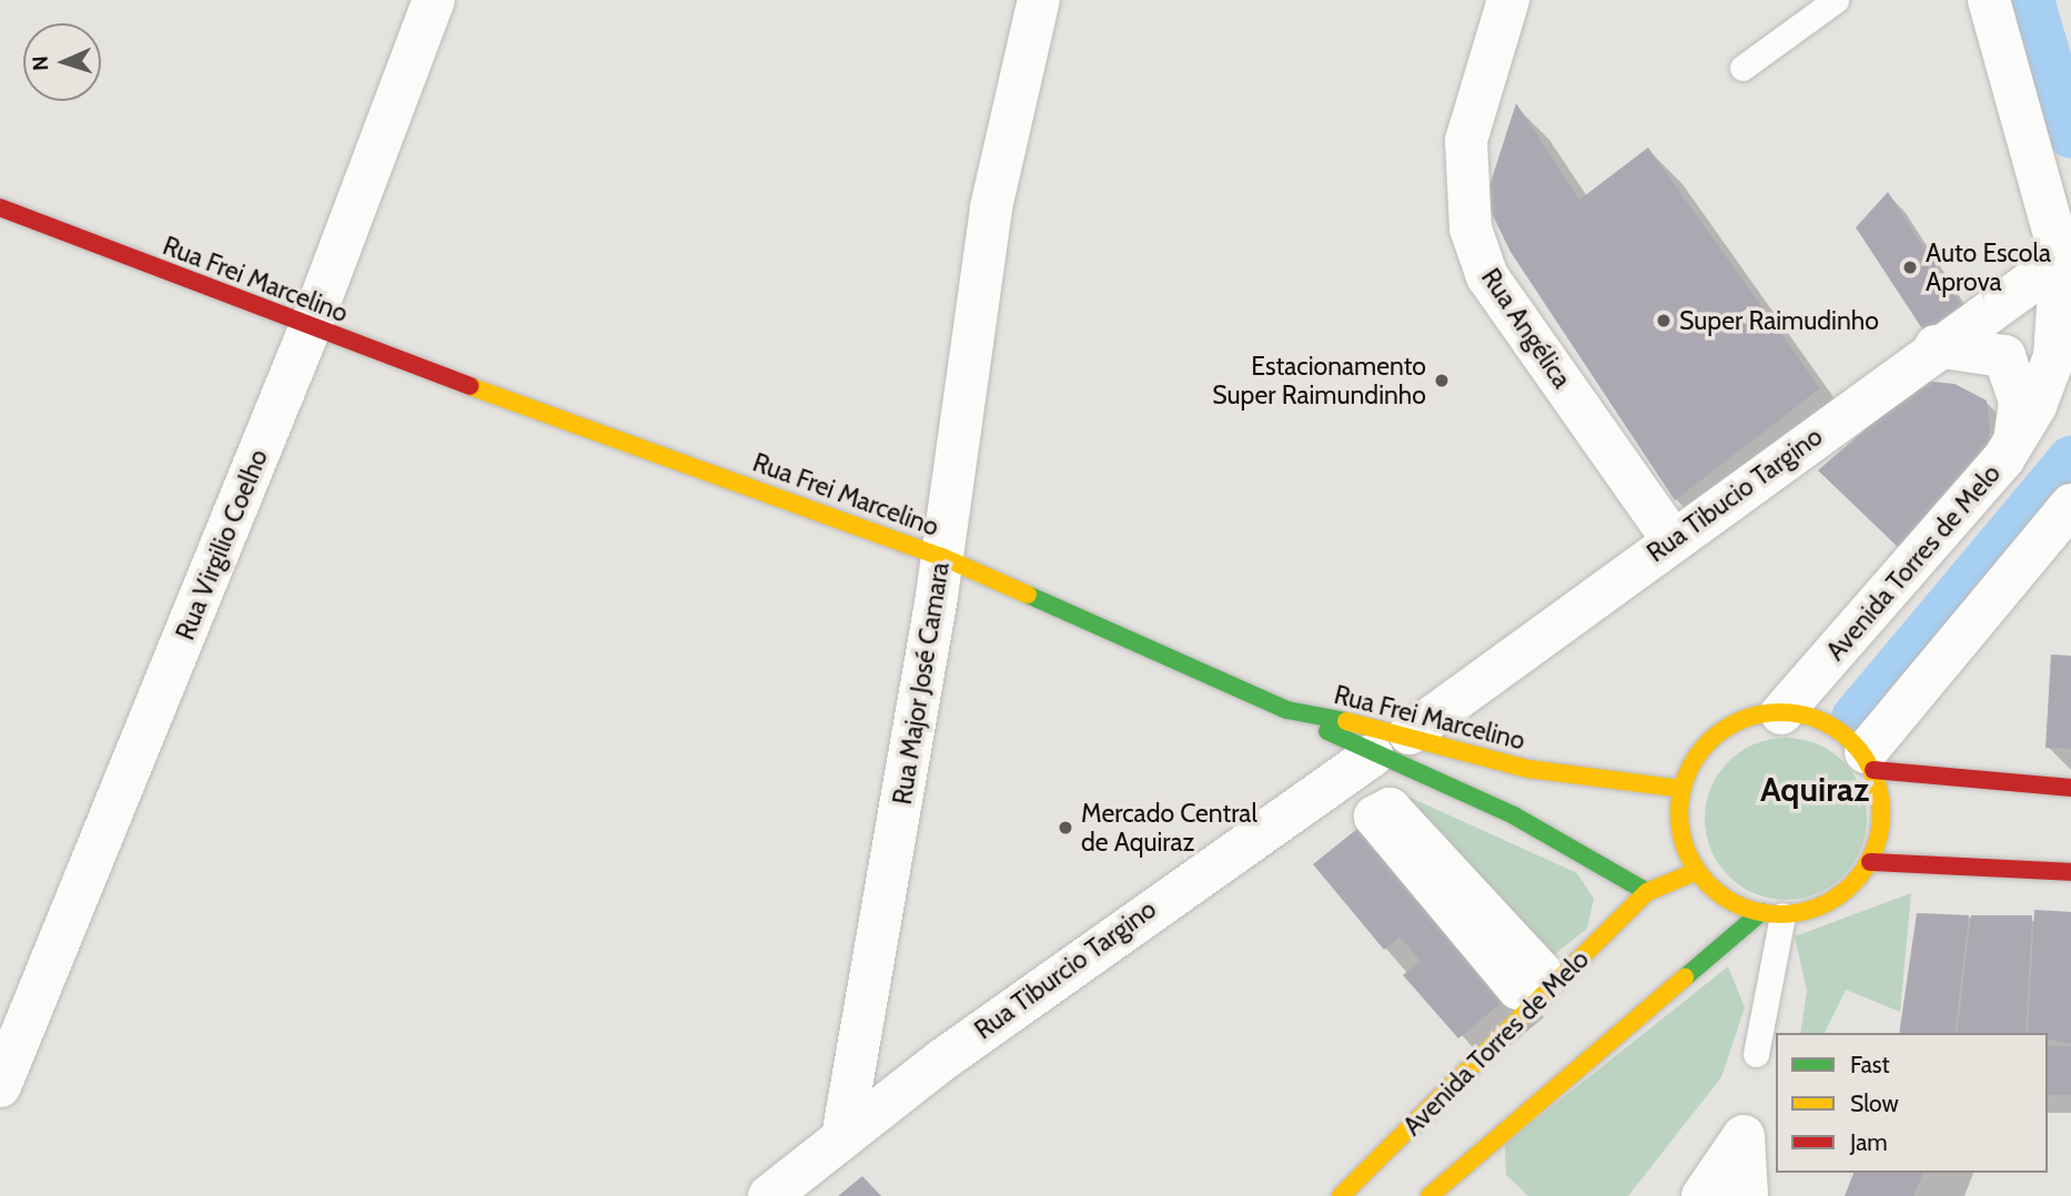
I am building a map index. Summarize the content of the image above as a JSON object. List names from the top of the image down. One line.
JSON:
{"streets":{"main road":["Rua Frei Marcelino","Avenida Torres de Melo"],"street":["Rua Angélica","Rua Tibucio Targino","Rua Virgilio Coelho","Rua Major José Camara","Rua Tiburcio Targino"]},"crossings":[["Rua Frei Marcelino","Rua Tibucio Targino"],["Rua Frei Marcelino","Rua Virgilio Coelho"],["Rua Frei Marcelino","Avenida Torres de Melo"],["Rua Frei Marcelino","Rua Major José Camara"],["Rua Angélica","Rua Tibucio Targino"],["Rua Tibucio Targino","Avenida Torres de Melo"],["Rua Major José Camara","Rua Tiburcio Targino"]],"districts":["Aquiraz"],"places":["Auto Escola Aprova","Super Raimudinho","Estacionamento Super Raimundinho","Mercado Central de Aquiraz"],"legend":["Fast","Slow","Jam"],"north":"left"}
